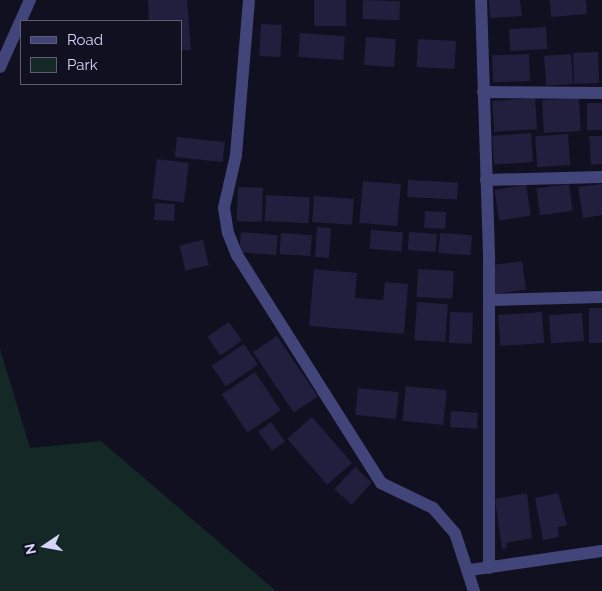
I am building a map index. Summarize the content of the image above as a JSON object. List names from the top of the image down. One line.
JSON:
{"legend":["Road","Park"],"north":"left"}
